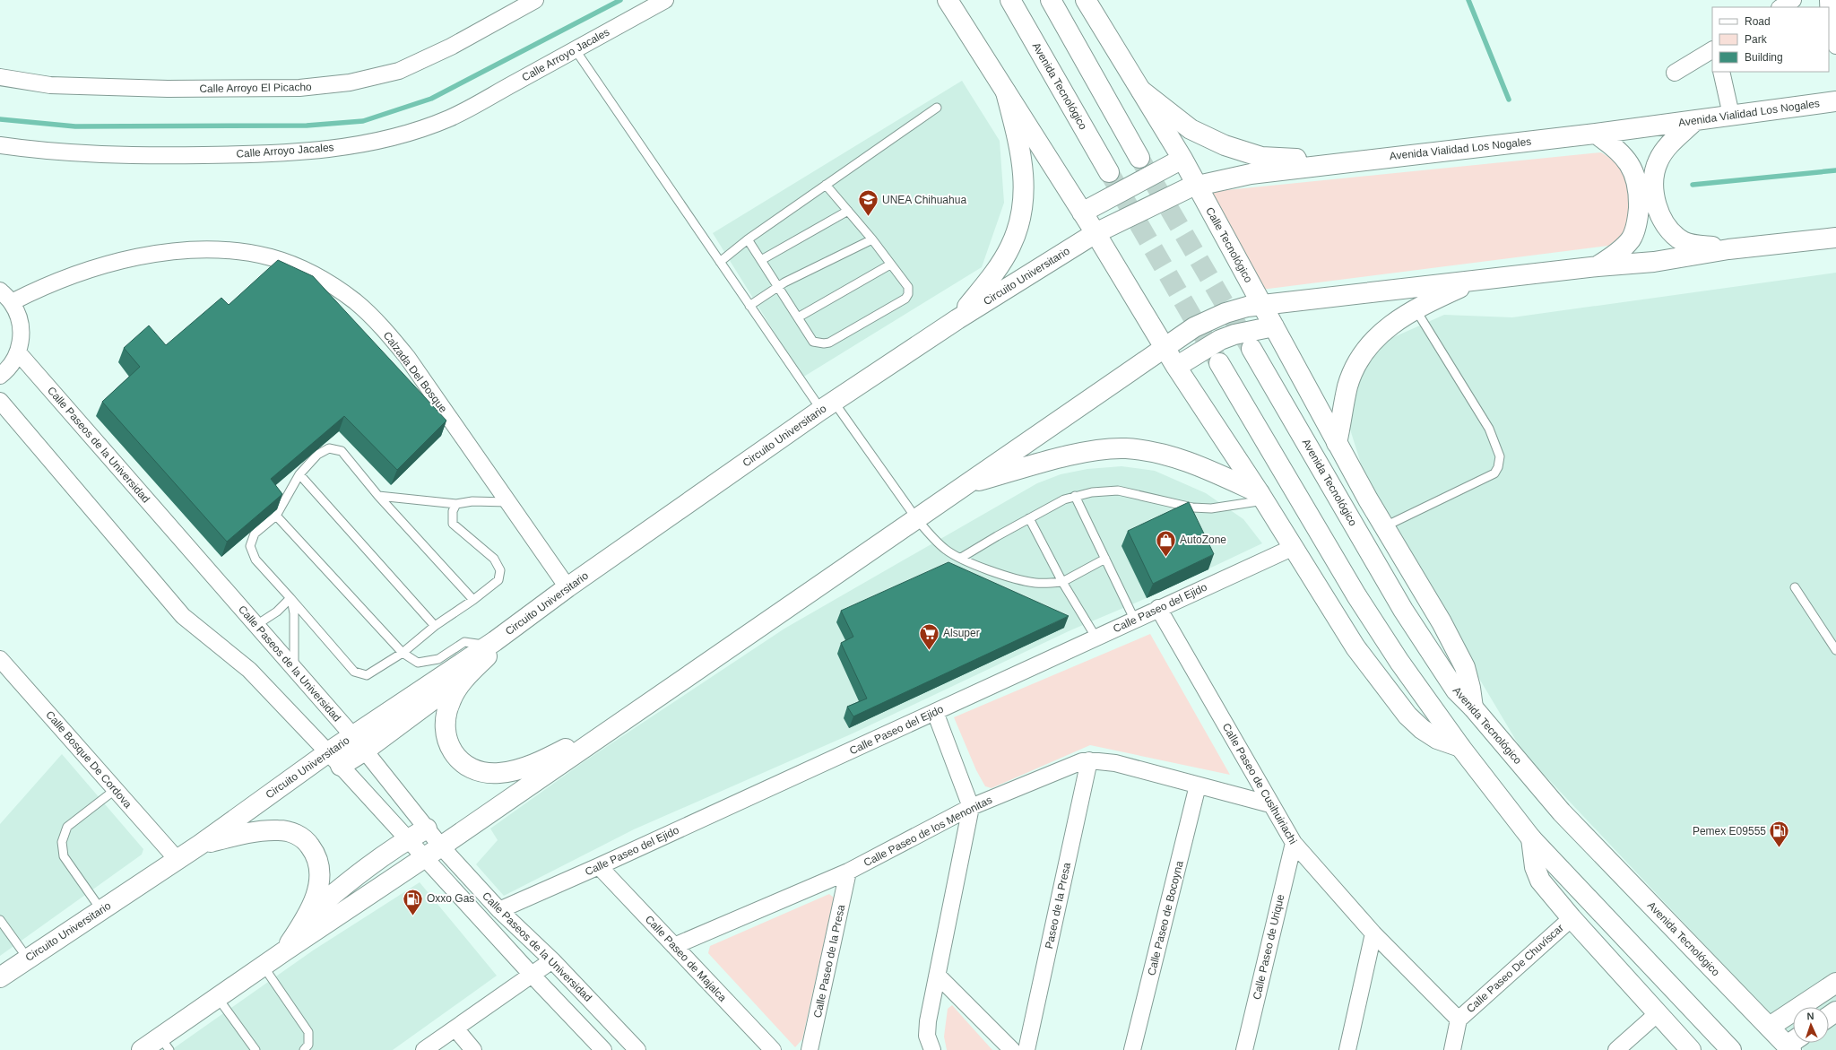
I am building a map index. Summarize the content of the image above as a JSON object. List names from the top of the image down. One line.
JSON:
{"streets":{"main road":["Avenida Tecnológico","Avenida Vialidad Los Nogales","Calle Tecnológico","Circuito Universitario"],"street":["Calle Arroyo Jacales","Calle Arroyo El Picacho","Calzada Del Bosque","Calle Paseos de la Universidad","Calle Paseo del Ejido","Calle Bosque De Cordova","Calle Paseo de Cusihuiriachi","Calle Paseo de los Menonitas","Paseo de la Presa","Calle Paseo de Bocoyna","Calle Paseo de Urique","Calle Paseo de Majalca","Calle Paseo de la Presa","Calle Paseo De Chuvíscar"]},"crossings":[["Avenida Tecnológico","Calle Tecnológico"],["Avenida Vialidad Los Nogales","Calle Tecnológico"],["Avenida Vialidad Los Nogales","Circuito Universitario"],["Circuito Universitario","Calzada Del Bosque"],["Circuito Universitario","Calle Paseos de la Universidad"],["Circuito Universitario","Calle Bosque De Cordova"],["Calle Paseos de la Universidad","Calle Paseo del Ejido"],["Calle Paseo del Ejido","Calle Paseo de Cusihuiriachi"],["Calle Paseo del Ejido","Calle Paseo de Majalca"],["Calle Paseo de Cusihuiriachi","Calle Paseo de los Menonitas"],["Calle Paseo de Cusihuiriachi","Calle Paseo de Urique"],["Calle Paseo de Cusihuiriachi","Calle Paseo De Chuvíscar"],["Calle Paseo de los Menonitas","Paseo de la Presa"],["Calle Paseo de los Menonitas","Calle Paseo de Bocoyna"],["Calle Paseo de los Menonitas","Calle Paseo de Majalca"],["Calle Paseo de los Menonitas","Calle Paseo de la Presa"]],"places":{"school or university":["UNEA Chihuahua"],"shop":["AutoZone"],"supermarket":["Alsuper"],"fuel station":["Pemex E09555","Oxxo Gas"]},"legend":["Road","Park","Building"],"north":"top"}
